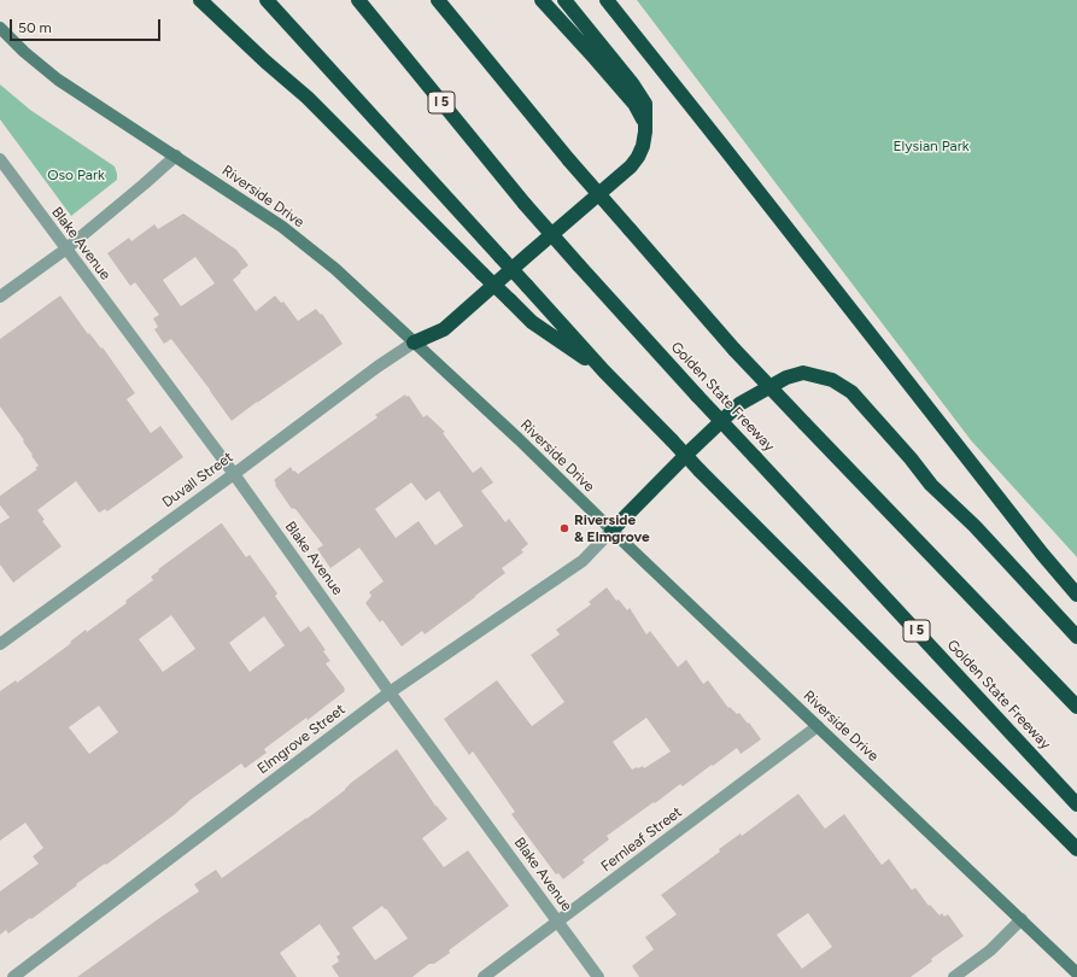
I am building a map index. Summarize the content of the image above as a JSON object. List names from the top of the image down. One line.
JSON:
{"streets":{"highway":["I 5","Golden State Freeway"],"main road":["Riverside Drive"],"street":["Blake Avenue","Duvall Street","Elmgrove Street","Fernleaf Street"]},"crossings":[["Riverside Drive","Duvall Street"],["Riverside Drive","Elmgrove Street"],["Riverside Drive","Fernleaf Street"],["Blake Avenue","Duvall Street"],["Blake Avenue","Elmgrove Street"],["Blake Avenue","Fernleaf Street"]],"parks":["Elysian Park","Oso Park"],"places":["Riverside & Elmgrove"],"scale_bar":"50 m"}
